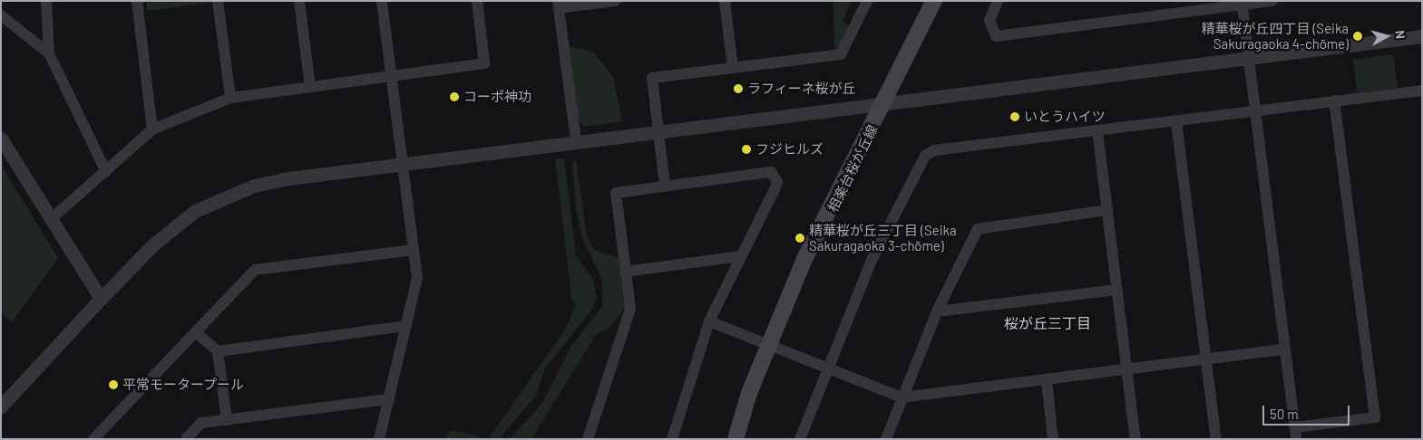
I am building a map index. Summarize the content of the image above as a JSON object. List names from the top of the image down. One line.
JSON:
{"streets":{"main road":["相楽台桜が丘線"]},"districts":["桜が丘三丁目"],"places":["精華桜が丘四丁目 (Seika Sakuragaoka 4-chōme)","ラフィーネ桜が丘","コーポ神功","いとうハイツ","フジヒルズ","精華桜が丘三丁目 (Seika Sakuragaoka 3-chōme)","平常モータープール"],"scale_bar":"50 m","north":"right"}
